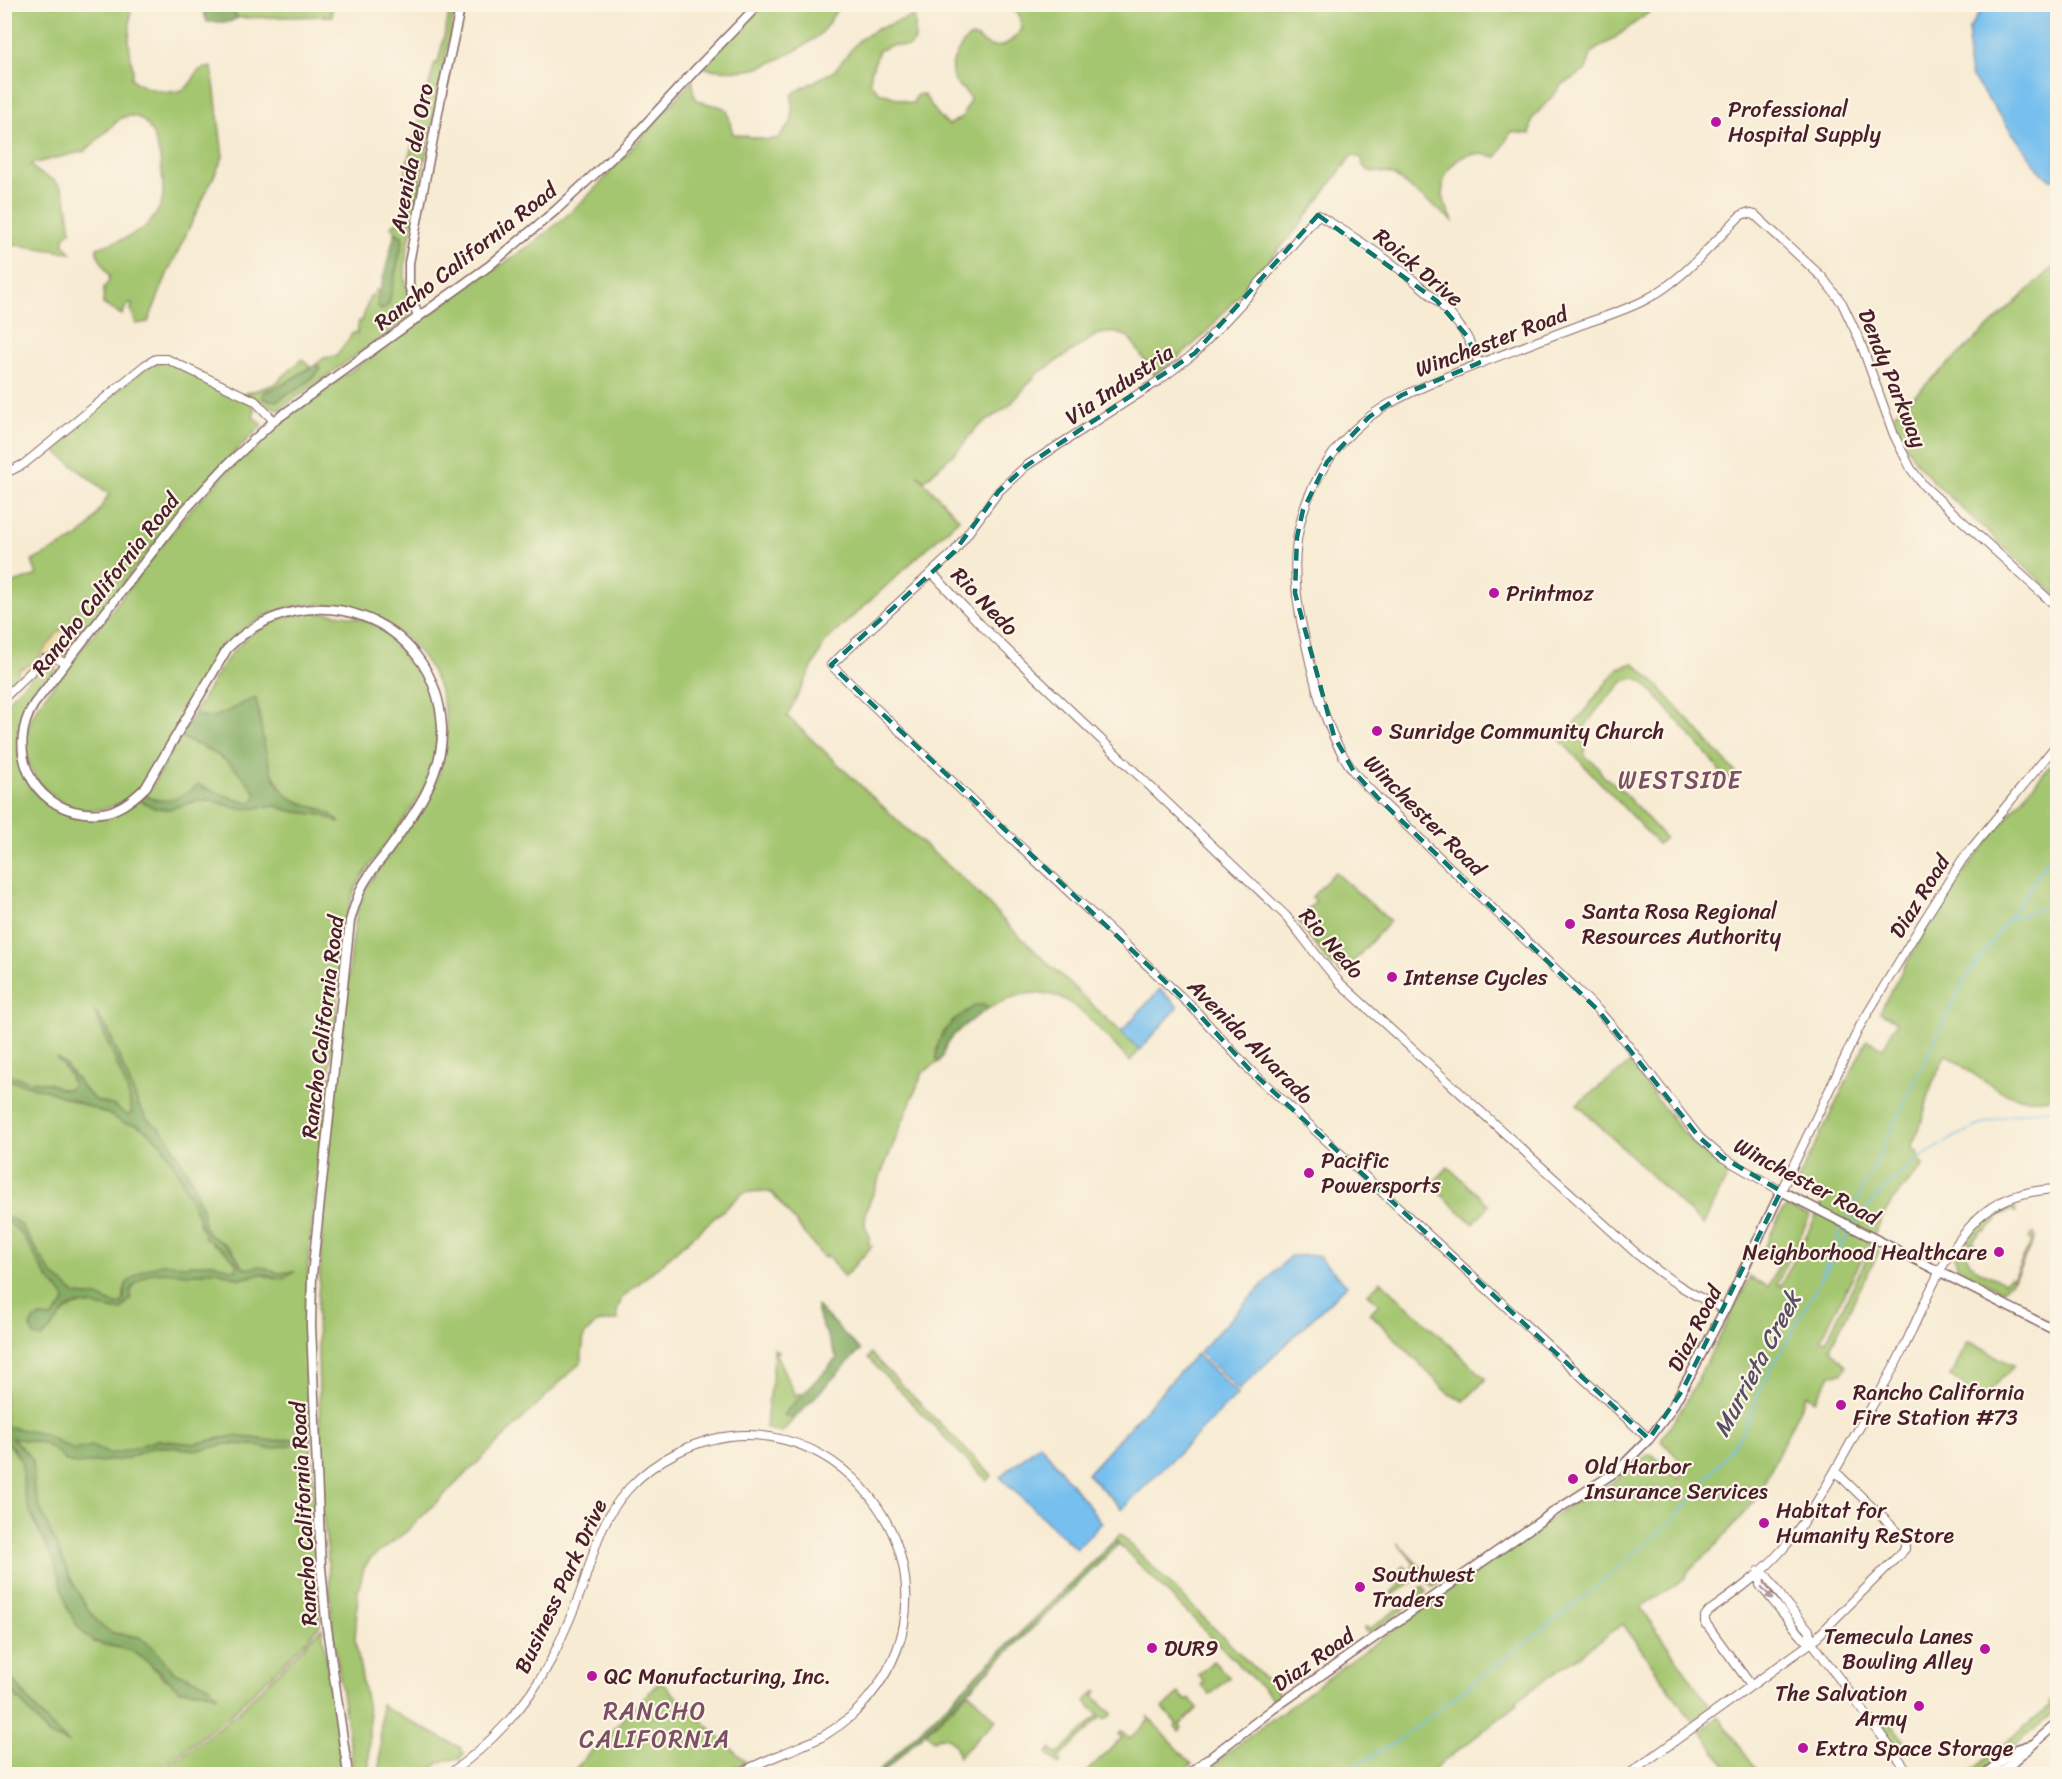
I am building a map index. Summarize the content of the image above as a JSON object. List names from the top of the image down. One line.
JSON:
{"streets":{"main road":["Avenida del Oro","Rancho California Road","Winchester Road","Diaz Road"],"street":["Roick Drive","Dendy Parkway","Via Industria","Rio Nedo","Avenida Alvarado","Business Park Drive"]},"crossings":[["Avenida del Oro","Rancho California Road"],["Roick Drive","Winchester Road"],["Roick Drive","Via Industria"],["Winchester Road","Dendy Parkway"],["Winchester Road","Diaz Road"],["Via Industria","Rio Nedo"],["Via Industria","Avenida Alvarado"],["Rio Nedo","Diaz Road"],["Diaz Road","Avenida Alvarado"]],"districts":["WESTSIDE","RANCHO CALIFORNIA"],"water":["Murrieta Creek"],"places":["Professional Hospital Supply","Printmoz","Sunridge Community Church","Santa Rosa Regional Resources Authority","Intense Cycles","Pacific Powersports","Neighborhood Healthcare","Rancho California Fire Station #73","Old Harbor Insurance Services","Habitat for Humanity ReStore","Southwest Traders","DUR9","Temecula Lanes Bowling Alley","QC Manufacturing, Inc.","The Salvation Army","Extra Space Storage"]}
